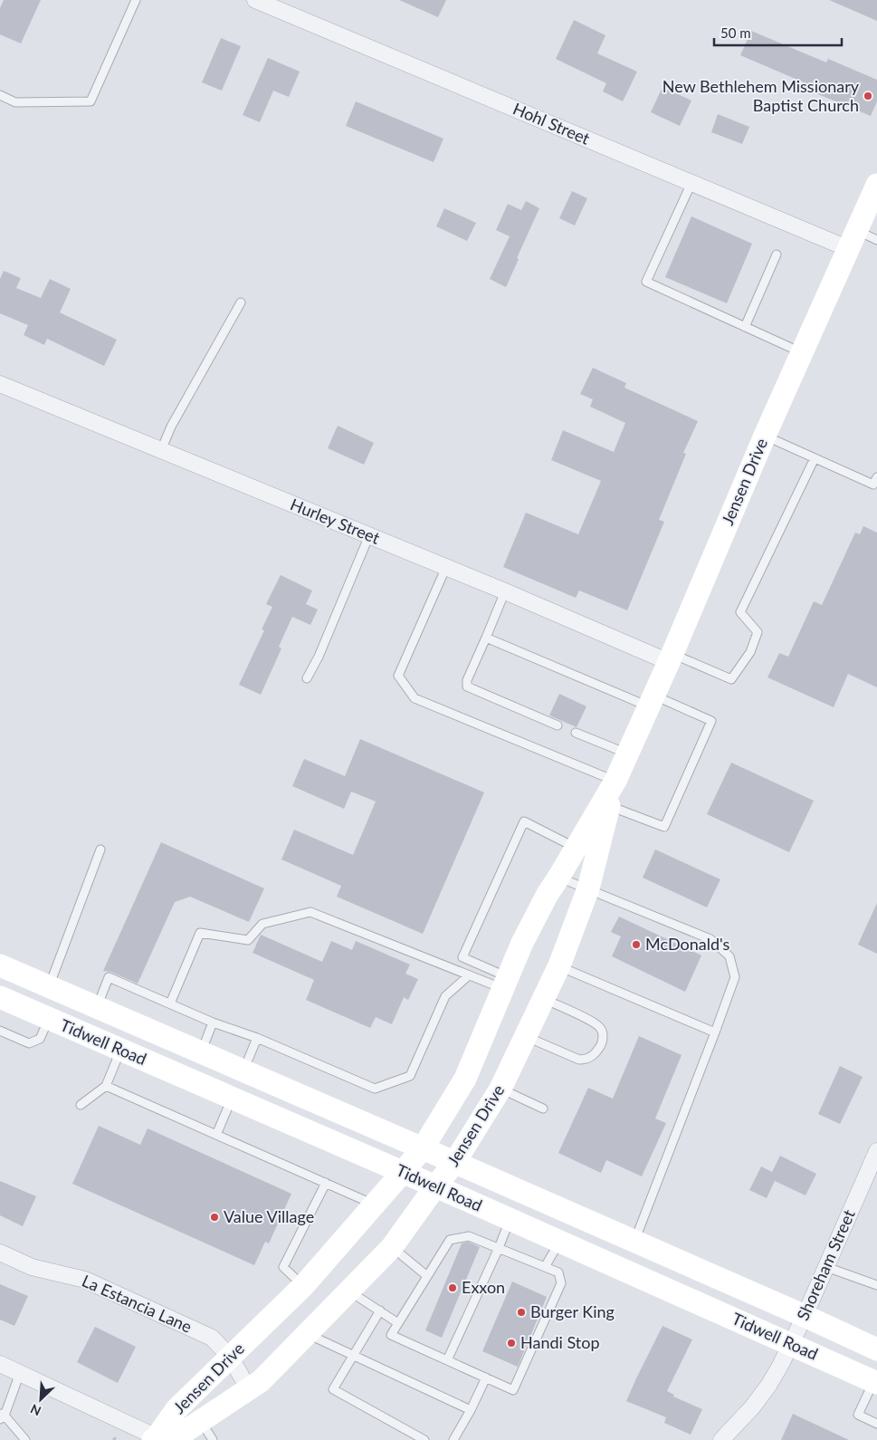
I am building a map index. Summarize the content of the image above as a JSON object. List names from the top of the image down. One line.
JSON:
{"streets":{"main road":["Jensen Drive","Tidwell Road"],"street":["Hohl Street","Hurley Street","Shoreham Street","La Estancia Lane"]},"crossings":[["Hohl Street","Jensen Drive"],["Jensen Drive","Hurley Street"],["Jensen Drive","Tidwell Road"],["Jensen Drive","La Estancia Lane"],["Tidwell Road","Shoreham Street"]],"places":["New Bethlehem Missionary Baptist Church","McDonald's","Value Village","Exxon","Burger King","Handi Stop"],"scale_bar":"50 m","north":"bottom left"}
